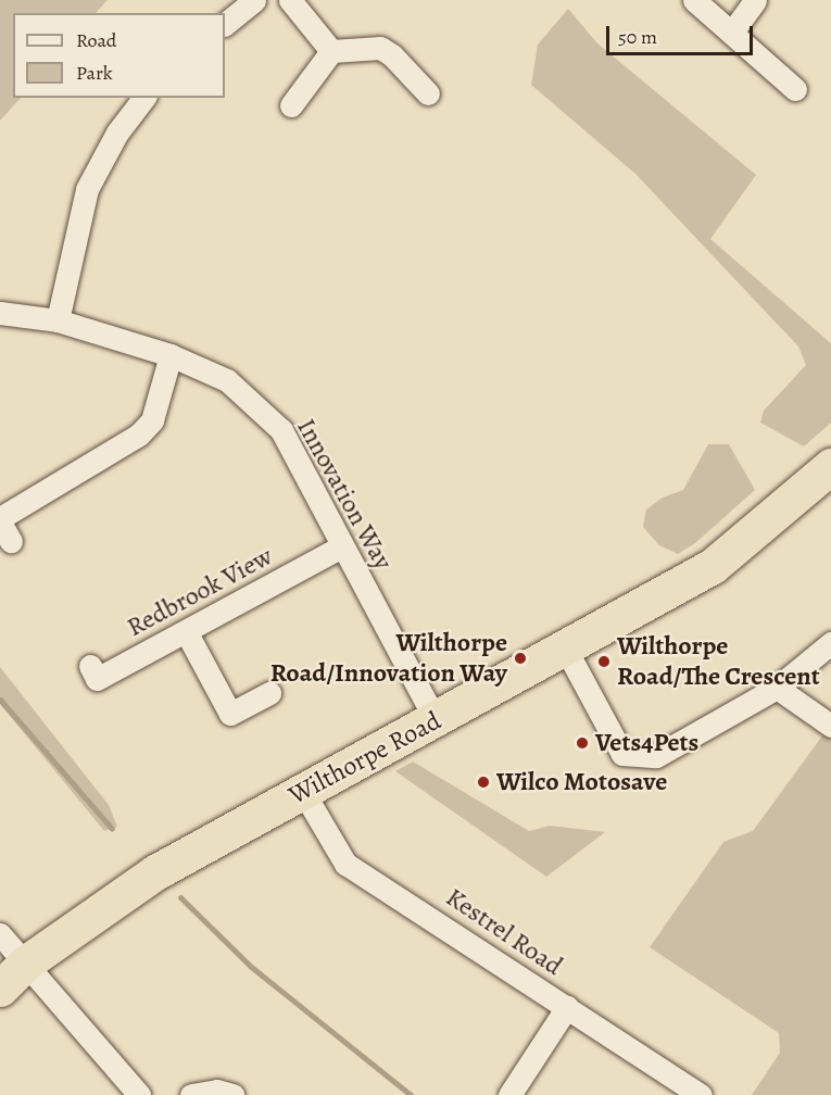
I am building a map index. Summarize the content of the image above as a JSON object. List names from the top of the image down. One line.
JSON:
{"streets":{"highway":["Wilthorpe Road"],"street":["Innovation Way","Redbrook View","Kestrel Road"]},"crossings":[["Innovation Way","Redbrook View"],["Innovation Way","Wilthorpe Road"],["Wilthorpe Road","Kestrel Road"]],"places":["Wilthorpe Road/Innovation Way","Wilthorpe Road/The Crescent","Vets4Pets","Wilco Motosave"],"legend":["Road","Park"],"scale_bar":"50 m"}
